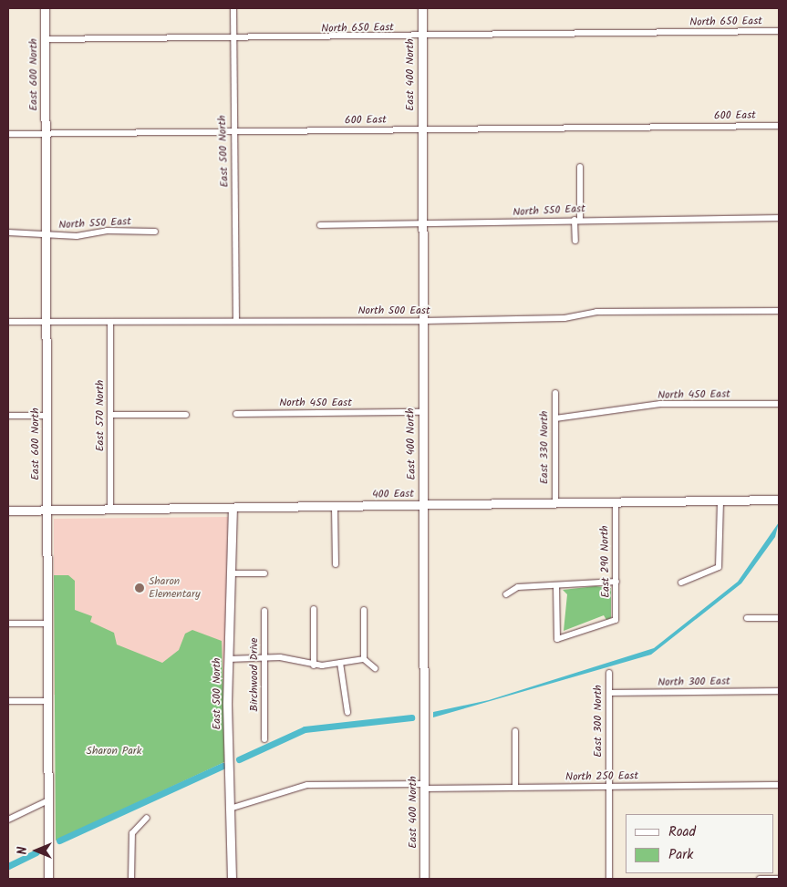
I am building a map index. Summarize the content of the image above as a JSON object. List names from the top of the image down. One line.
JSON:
{"streets":{"street":["North 650 East","East 600 North","East 400 North","600 East","East 500 North","North 550 East","North 500 East","North 450 East","East 570 North","East 330 North","400 East","East 290 North","Birchwood Drive","North 300 East","East 300 North","North 250 East"]},"crossings":[["North 650 East","East 600 North"],["North 650 East","East 400 North"],["North 650 East","East 500 North"],["East 600 North","600 East"],["East 600 North","North 550 East"],["East 600 North","North 500 East"],["East 600 North","400 East"],["East 400 North","600 East"],["East 400 North","North 550 East"],["East 400 North","North 500 East"],["East 400 North","North 450 East"],["East 400 North","400 East"],["East 400 North","North 250 East"],["600 East","East 500 North"],["East 500 North","North 500 East"],["East 500 North","400 East"],["East 500 North","North 250 East"],["North 500 East","East 570 North"],["North 450 East","East 330 North"],["East 570 North","400 East"],["East 330 North","400 East"],["400 East","East 290 North"],["North 300 East","East 300 North"],["East 300 North","North 250 East"]],"parks":["Sharon Park"],"places":["Sharon Elementary"],"legend":["Road","Park"],"north":"left"}
